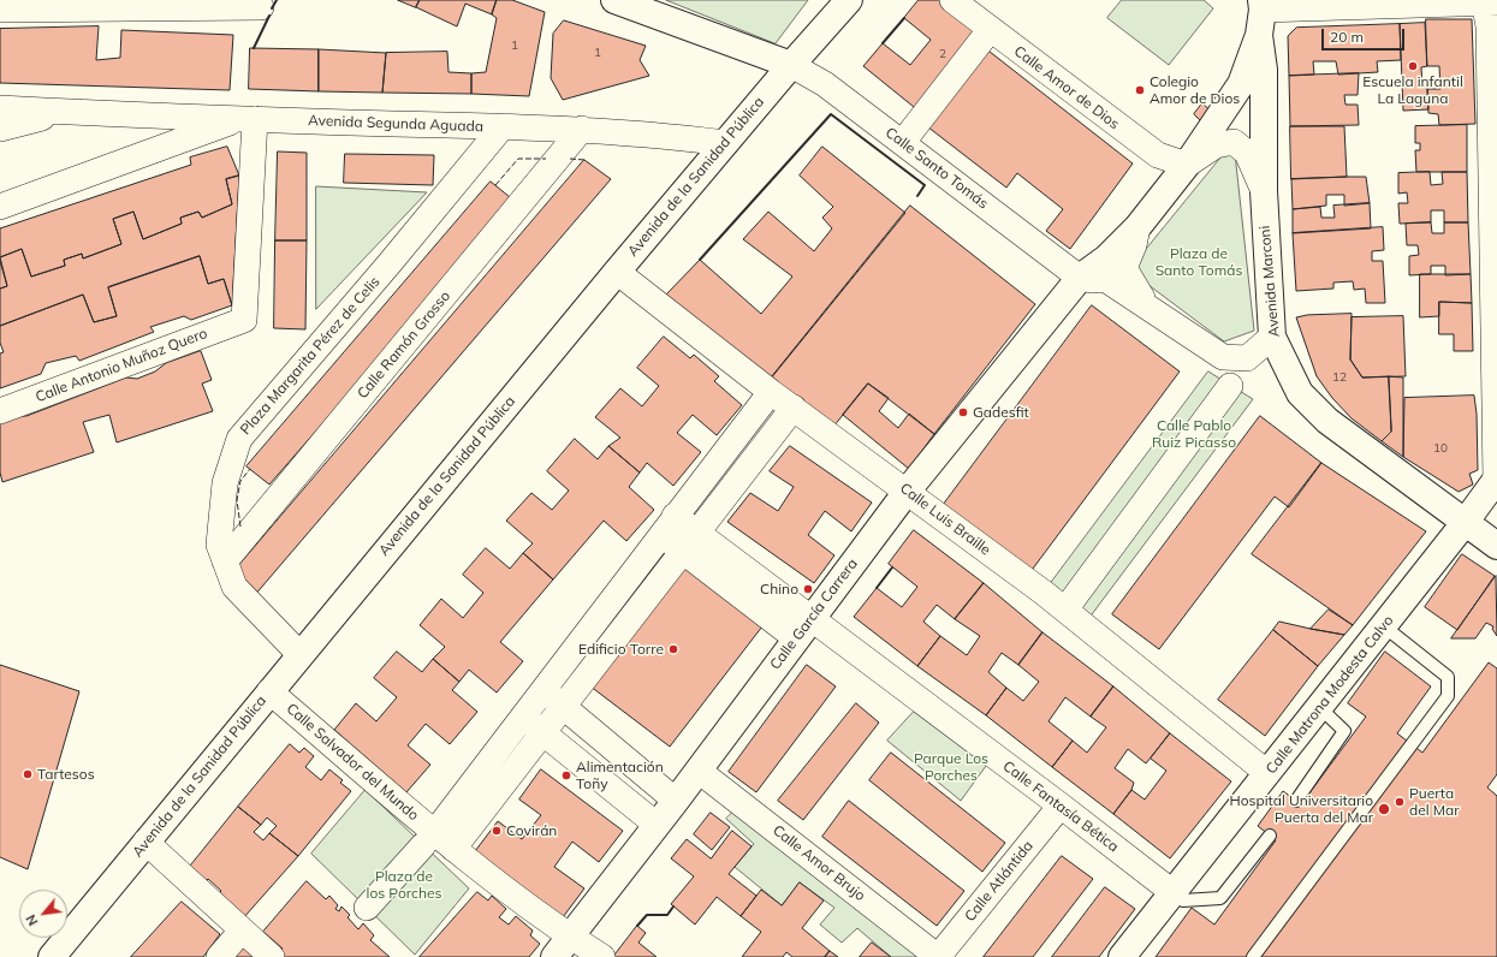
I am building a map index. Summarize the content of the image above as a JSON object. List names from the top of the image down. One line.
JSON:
{"streets":{"street":["Calle Amor de Dios","Avenida Segunda Aguada","Calle Santo Tomás","Avenida de la Sanidad Pública","Avenida Marconi","Calle Ramón Grosso","Plaza Margarita Pérez de Celis","Calle Antonio Muñoz Quero","Calle Luis Braille","Calle García Carrera","Calle Matrona Modesta Calvo","Calle Salvador del Mundo","Calle Fantasía Bética","Calle Amor Brujo","Calle Atlántida"]},"crossings":[["Avenida Segunda Aguada","Avenida de la Sanidad Pública"],["Avenida Segunda Aguada","Calle Ramón Grosso"],["Avenida Segunda Aguada","Plaza Margarita Pérez de Celis"],["Avenida Segunda Aguada","Calle Antonio Muñoz Quero"],["Calle Santo Tomás","Avenida de la Sanidad Pública"],["Calle Santo Tomás","Calle García Carrera"],["Avenida de la Sanidad Pública","Plaza Margarita Pérez de Celis"],["Avenida de la Sanidad Pública","Calle Luis Braille"],["Avenida de la Sanidad Pública","Calle Salvador del Mundo"],["Avenida Marconi","Calle Matrona Modesta Calvo"],["Calle Ramón Grosso","Plaza Margarita Pérez de Celis"],["Calle Luis Braille","Calle García Carrera"],["Calle Luis Braille","Calle Matrona Modesta Calvo"],["Calle García Carrera","Calle Salvador del Mundo"],["Calle García Carrera","Calle Fantasía Bética"],["Calle García Carrera","Calle Amor Brujo"],["Calle Matrona Modesta Calvo","Calle Fantasía Bética"],["Calle Fantasía Bética","Calle Atlántida"],["Calle Amor Brujo","Calle Atlántida"]],"parks":["Plaza de Santo Tomás","Calle Pablo Ruiz Picasso","Parque Los Porches","Plaza de los Porches"],"places":["Escuela infantil La Laguna","Colegio Amor de Dios","Gadesfit","Chino","Edificio Torre","Tartesos","Alimentación Toñy","Puerta del Mar","Hospital Universitario Puerta del Mar","Covirán"],"house_numbers":["1","1","2","12","10"],"scale_bar":"20 m","north":"bottom left"}
